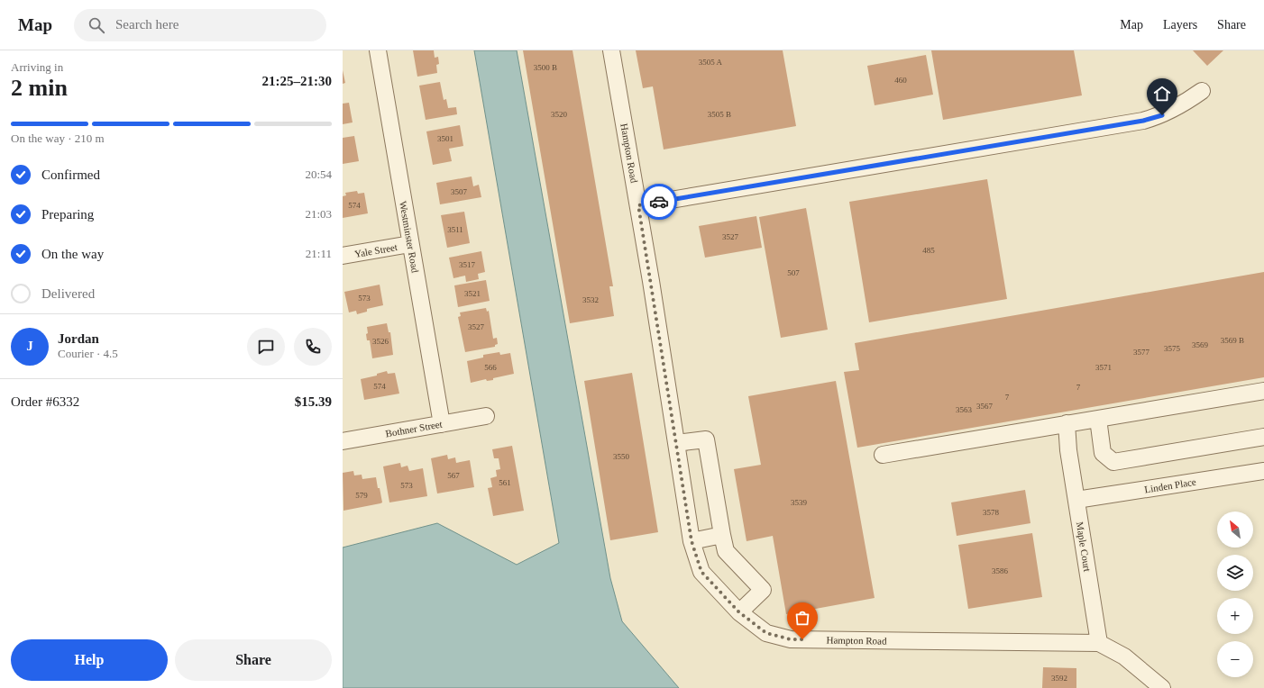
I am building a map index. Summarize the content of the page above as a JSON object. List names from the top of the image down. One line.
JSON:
{"streets":{"street":["Hampton Road","Westminster Road","Yale Street","Bothner Street","Linden Place","Maple Court"]},"crossings":[["Hampton Road","Maple Court"],["Westminster Road","Yale Street"],["Westminster Road","Bothner Street"],["Linden Place","Maple Court"]],"house_numbers":["3505 A","3500 B","460","3520","3505 B","3501","3507","574","3511","3527","485","3517","507","3521","573","3532","3527","3569 B","3526","3569","3575","3577","566","3571","574","7","7","3567","3563","3550","567","561","573","579","3539","3578","3586","3592"],"north":"top left","page":{"header":"Map","search":"Search here","nav":["Map","Layers","Share"],"heading":["2 min","Arriving in","21:25–21:30"],"panel":["Jordan","Courier · 4.5","Order #6332","$15.39"],"bar":"On the way · 210 m","list":[["Confirmed","20:54"],["Preparing","21:03"],["On the way","21:11"],"Delivered"],"round":"J","map_buttons":["+","−"],"buttons":["Help","Share"]}}
